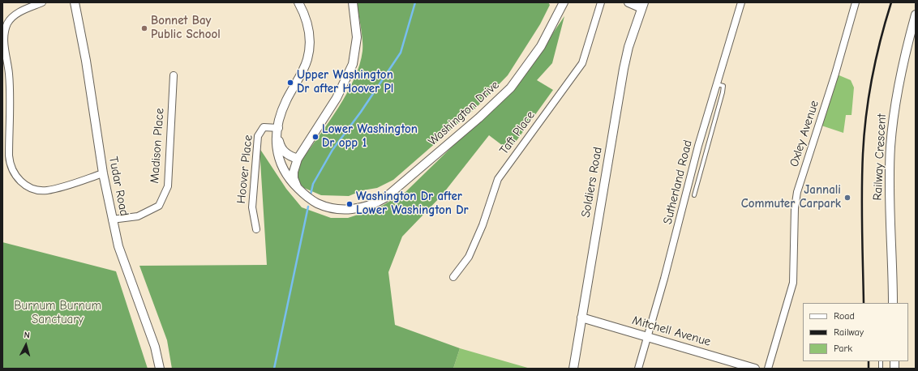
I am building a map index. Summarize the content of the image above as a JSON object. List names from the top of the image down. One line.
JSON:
{"streets":{"street":["Washington Drive","Taft Place","Oxley Avenue","Madison Place","Railway Crescent","Hoover Place","Soldiers Road","Sutherland Road","Tudar Road","Mitchell Avenue"]},"crossings":[["Washington Drive","Hoover Place"],["Madison Place","Tudar Road"],["Soldiers Road","Mitchell Avenue"],["Sutherland Road","Mitchell Avenue"]],"parks":["Burnum Burnum Sanctuary"],"places":["Bonnet Bay Public School","Upper Washington Dr after Hoover Pl","Lower Washington Dr opp 1","Jannali Commuter Carpark","Washington Dr after Lower Washington Dr"],"legend":["Road","Railway","Park"],"north":"top"}
